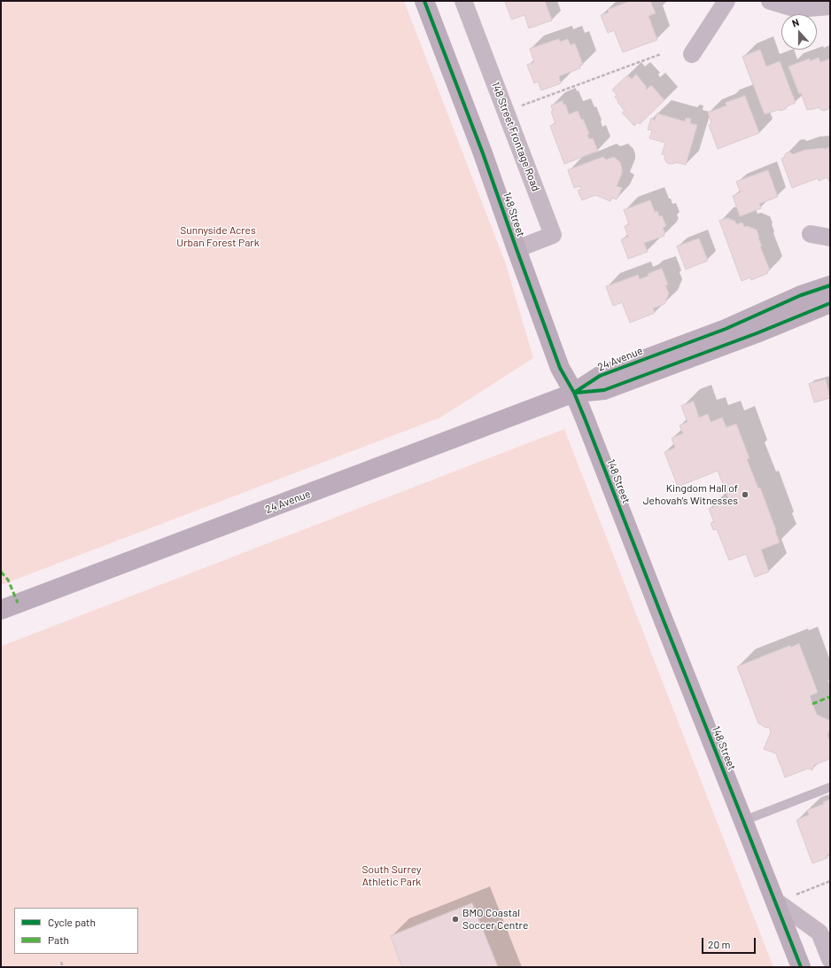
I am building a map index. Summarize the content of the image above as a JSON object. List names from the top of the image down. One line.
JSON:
{"streets":{"main road":["148 Street","24 Avenue"],"street":["148 Street Frontage Road"]},"crossings":[["148 Street Frontage Road","148 Street"],["148 Street","24 Avenue"]],"parks":["Sunnyside Acres Urban Forest Park","South Surrey Athletic Park"],"places":["Kingdom Hall of Jehovah's Witnesses","BMO Coastal Soccer Centre"],"legend":["Cycle path","Path"],"scale_bar":"20 m","north":"top"}
